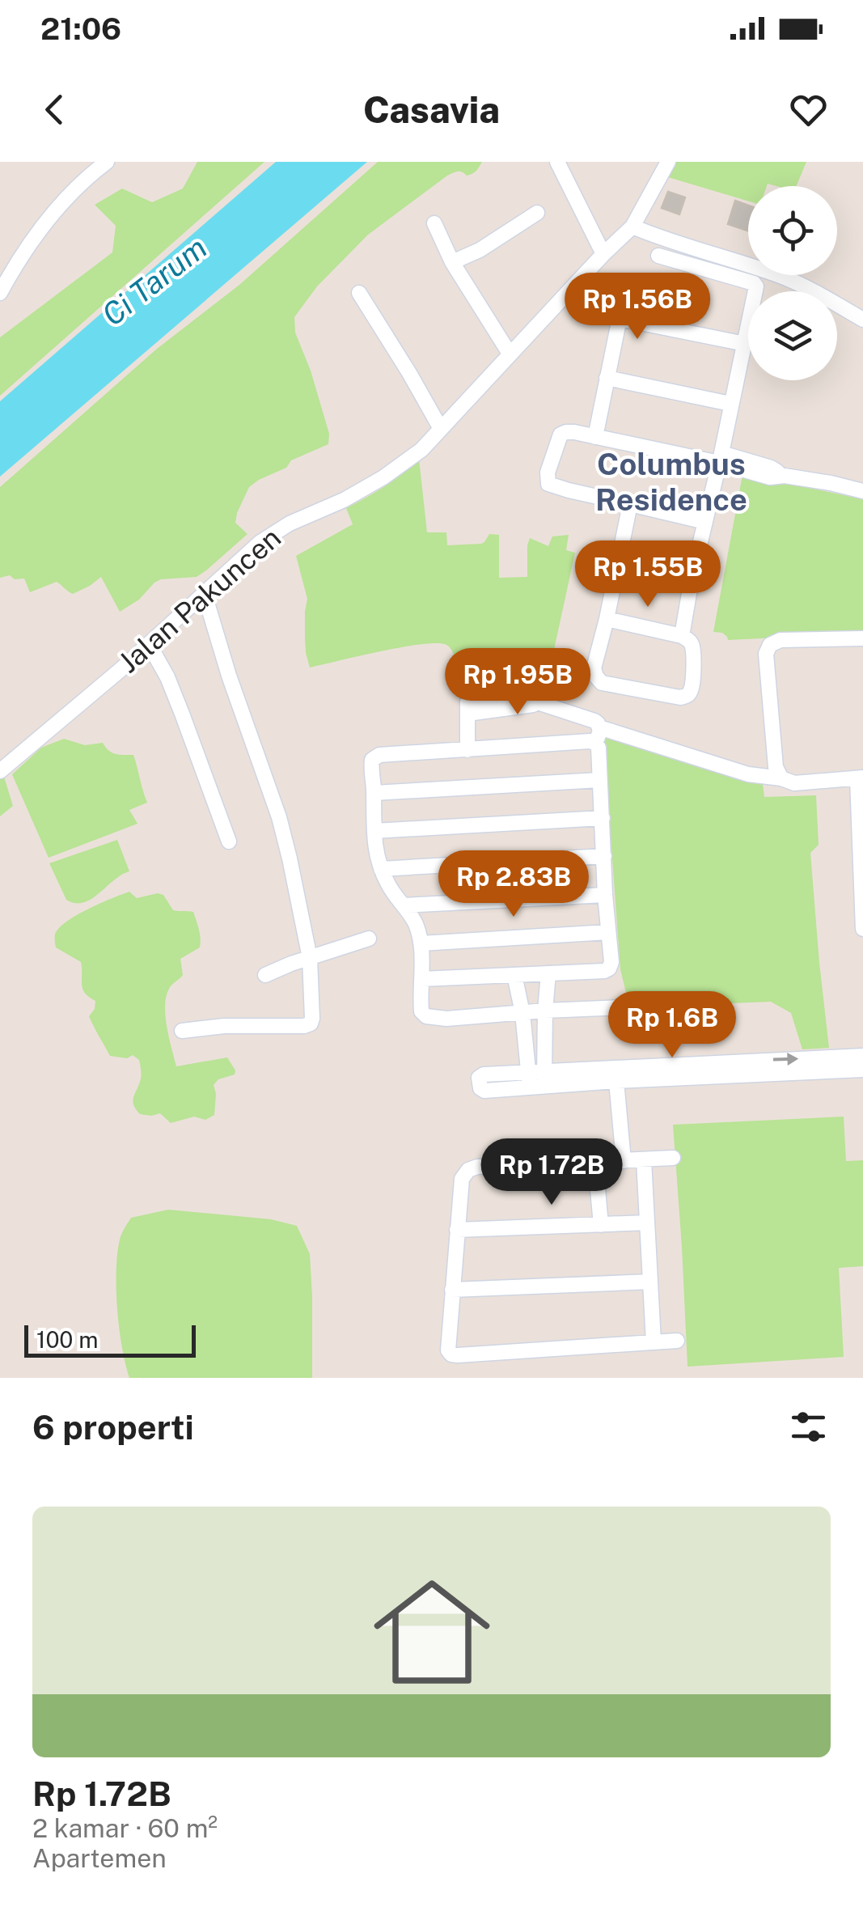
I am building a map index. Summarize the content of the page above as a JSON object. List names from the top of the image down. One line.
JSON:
{"streets":{"street":["Jalan Pakuncen"]},"districts":["Columbus Residence"],"water":["Ci Tarum"],"scale_bar":"100 m","page":{"status":"21:06","header":"Casavia","price":["Rp 1.56B","Rp 1.55B","Rp 1.95B","Rp 2.83B","Rp 1.6B","Rp 1.72B"],"scale":"100 m","heading":"6 properti","list":[{"name":"Rp 1.72B","note":"2 kamar · 60 m² · Apartemen"}]}}
